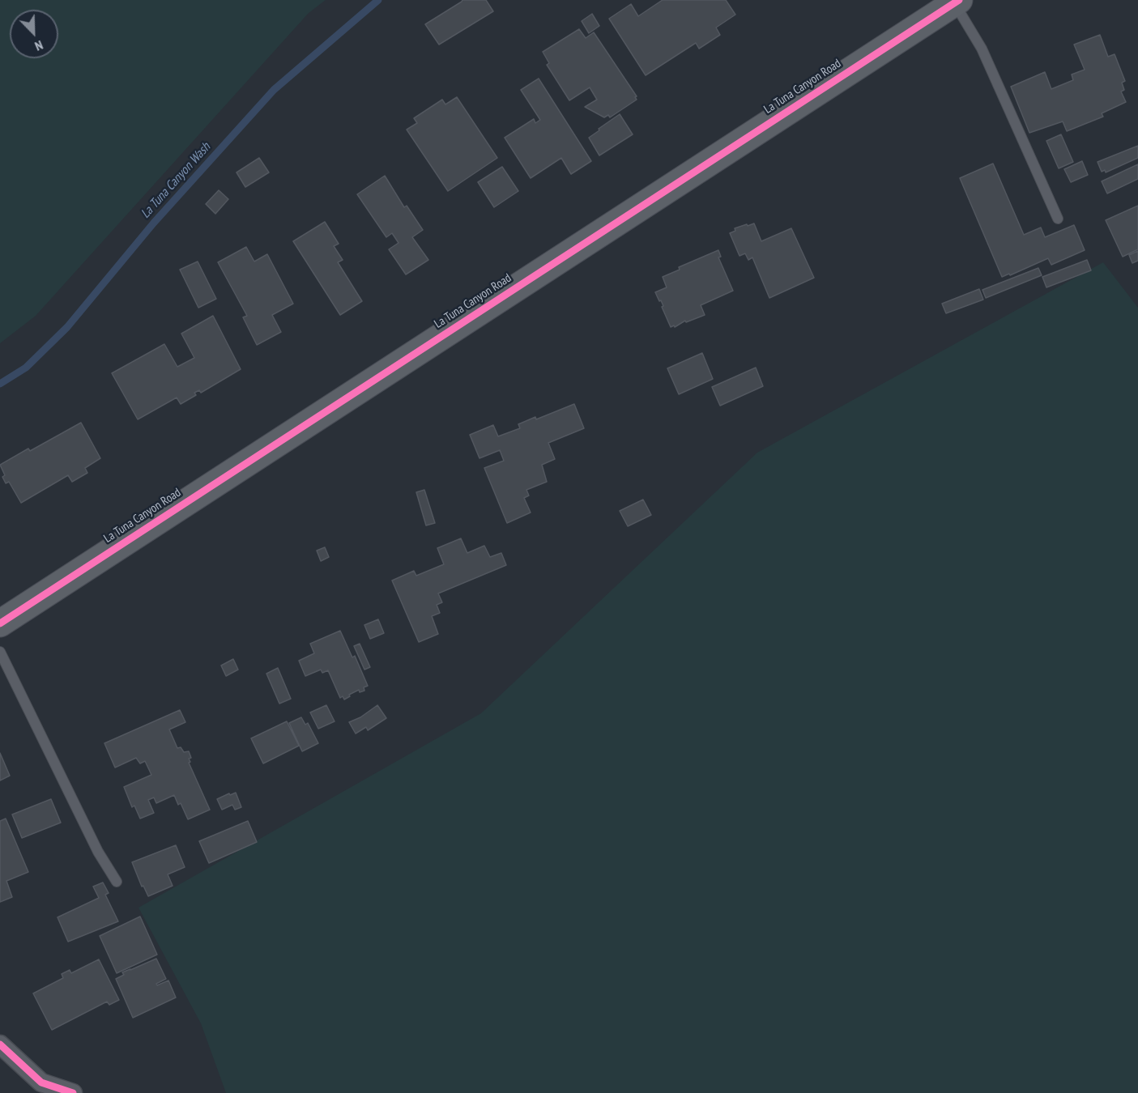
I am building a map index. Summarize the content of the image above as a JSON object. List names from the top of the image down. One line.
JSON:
{"streets":{"main road":["La Tuna Canyon Road"]},"water":["La Tuna Canyon Wash"],"north":"bottom right"}
